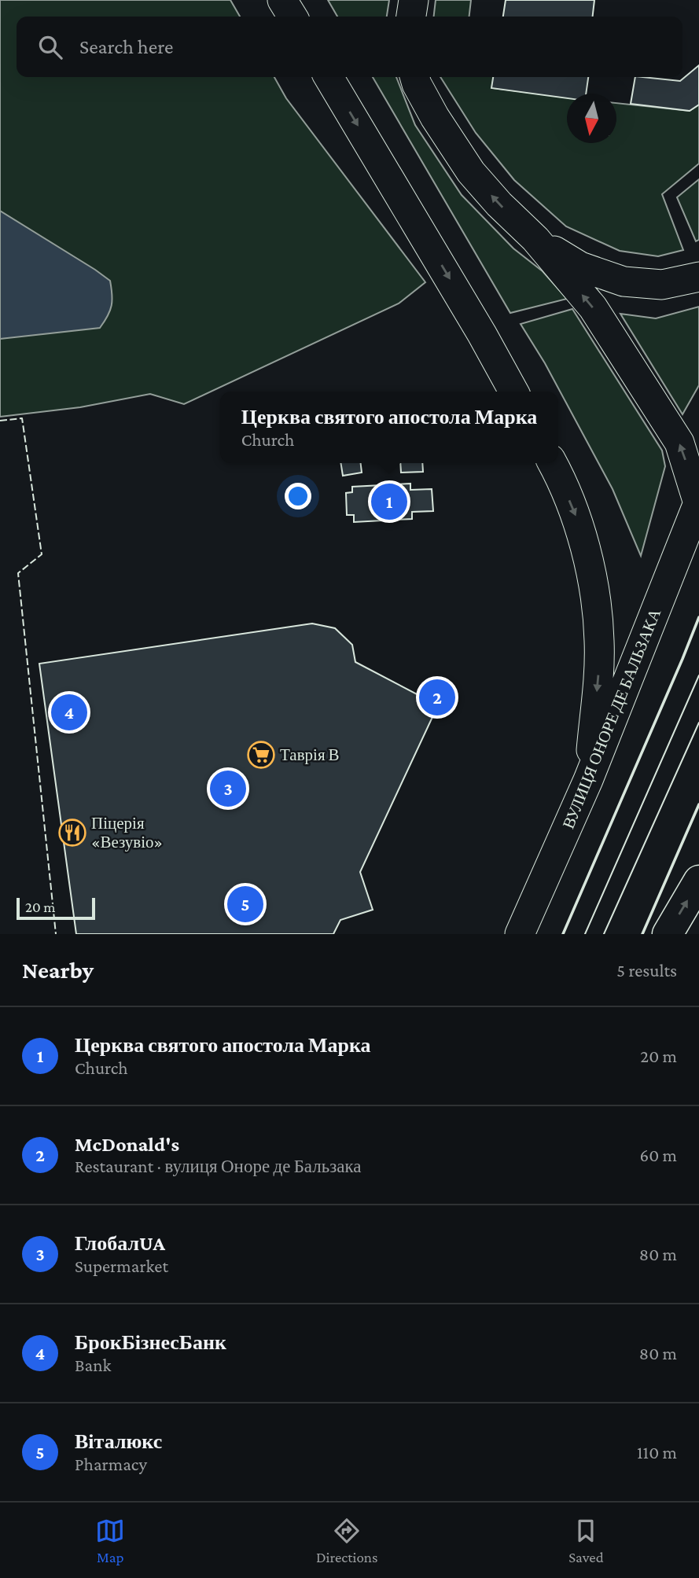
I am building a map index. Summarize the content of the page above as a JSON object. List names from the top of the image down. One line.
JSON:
{"streets":{"street":["ВУЛИЦЯ ОНОРЕ ДЕ БАЛЬЗАКА"]},"places":{"supermarket":["Таврія В"],"restaurant":["Піцерія «Везувіо»"]},"scale_bar":"20 m","north":"bottom","page":{"search":"Search here","popup":["Церква святого апостола Марка","Church"],"pins":["1","2","4","3","5"],"scale":"20 m","heading":["Nearby","5 results"],"list":[{"mark":"1","name":"Церква святого апостола Марка","note":"Church","value":"20 m"},{"mark":"2","name":"McDonald's","note":"Restaurant · вулиця Оноре де Бальзака","value":"60 m"},{"mark":"3","name":"ГлобалUA","note":"Supermarket","value":"80 m"},{"mark":"4","name":"БрокБізнесБанк","note":"Bank","value":"80 m"},{"mark":"5","name":"Віталюкс","note":"Pharmacy","value":"110 m"}],"nav":["Map","Directions","Saved"]}}
